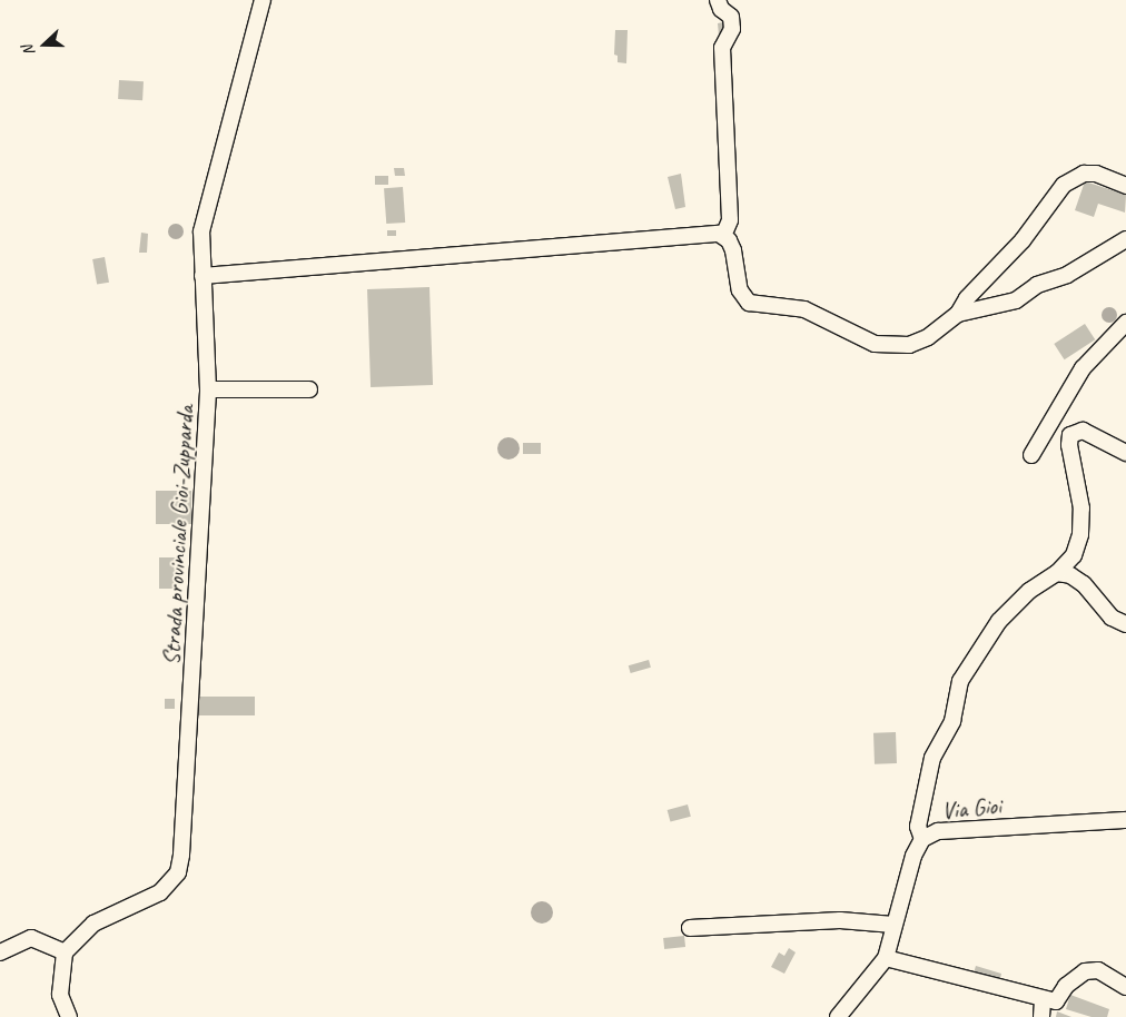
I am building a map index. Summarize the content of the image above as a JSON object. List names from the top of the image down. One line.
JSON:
{"streets":{"street":["Strada provinciale Gioi-Zupparda","Via Gioi"]},"north":"left"}
